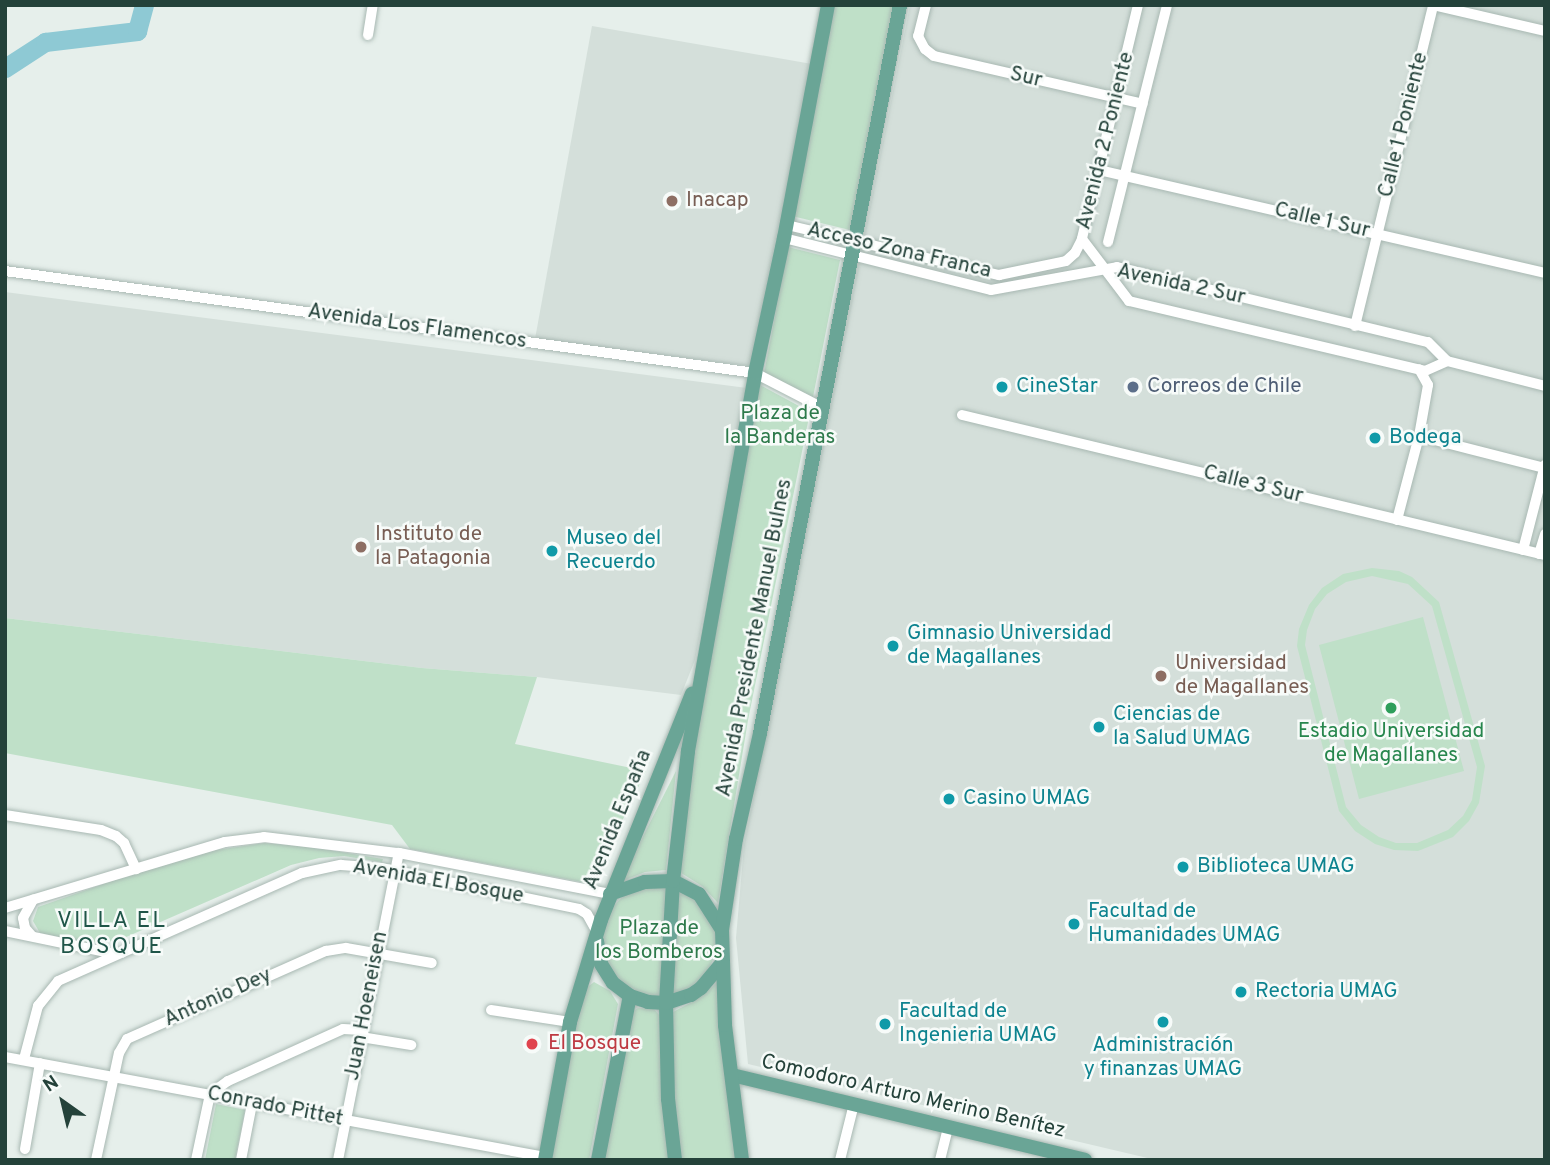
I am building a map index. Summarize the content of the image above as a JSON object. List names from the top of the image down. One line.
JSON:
{"streets":{"main road":["Avenida Presidente Manuel Bulnes","Avenida España","Comodoro Arturo Merino Benítez"],"street":["Sur","Calle 1 Poniente","Avenida 2 Poniente","Calle 1 Sur","Acceso Zona Franca","Avenida 2 Sur","Avenida Los Flamencos","Calle 3 Sur","Avenida El Bosque","Antonio Dey","Juan Hoeneisen","Conrado Pittet"]},"crossings":[["Sur","Avenida 2 Poniente"],["Calle 1 Poniente","Calle 1 Sur"],["Calle 1 Poniente","Avenida 2 Sur"],["Avenida 2 Poniente","Calle 1 Sur"],["Avenida 2 Poniente","Acceso Zona Franca"],["Avenida 2 Poniente","Avenida 2 Sur"],["Acceso Zona Franca","Avenida 2 Sur"],["Acceso Zona Franca","Avenida Presidente Manuel Bulnes"],["Avenida Los Flamencos","Avenida Presidente Manuel Bulnes"],["Avenida Presidente Manuel Bulnes","Avenida España"],["Avenida Presidente Manuel Bulnes","Comodoro Arturo Merino Benítez"],["Avenida España","Avenida El Bosque"],["Avenida España","Conrado Pittet"],["Avenida El Bosque","Juan Hoeneisen"],["Avenida El Bosque","Conrado Pittet"],["Antonio Dey","Juan Hoeneisen"],["Antonio Dey","Conrado Pittet"],["Juan Hoeneisen","Conrado Pittet"]],"districts":["VILLA EL BOSQUE"],"parks":["Plaza de la Banderas","Plaza de los Bomberos"],"places":["Inacap","CineStar","Correos de Chile","Bodega","Instituto de la Patagonia","Museo del Recuerdo","Gimnasio Universidad de Magallanes","Universidad de Magallanes","Estadio Universidad de Magallanes","Ciencias de la Salud UMAG","Casino UMAG","Biblioteca UMAG","Facultad de Humanidades UMAG","Rectoria UMAG","Administración y finanzas UMAG","Facultad de Ingenieria UMAG","El Bosque"],"north":"top left"}
